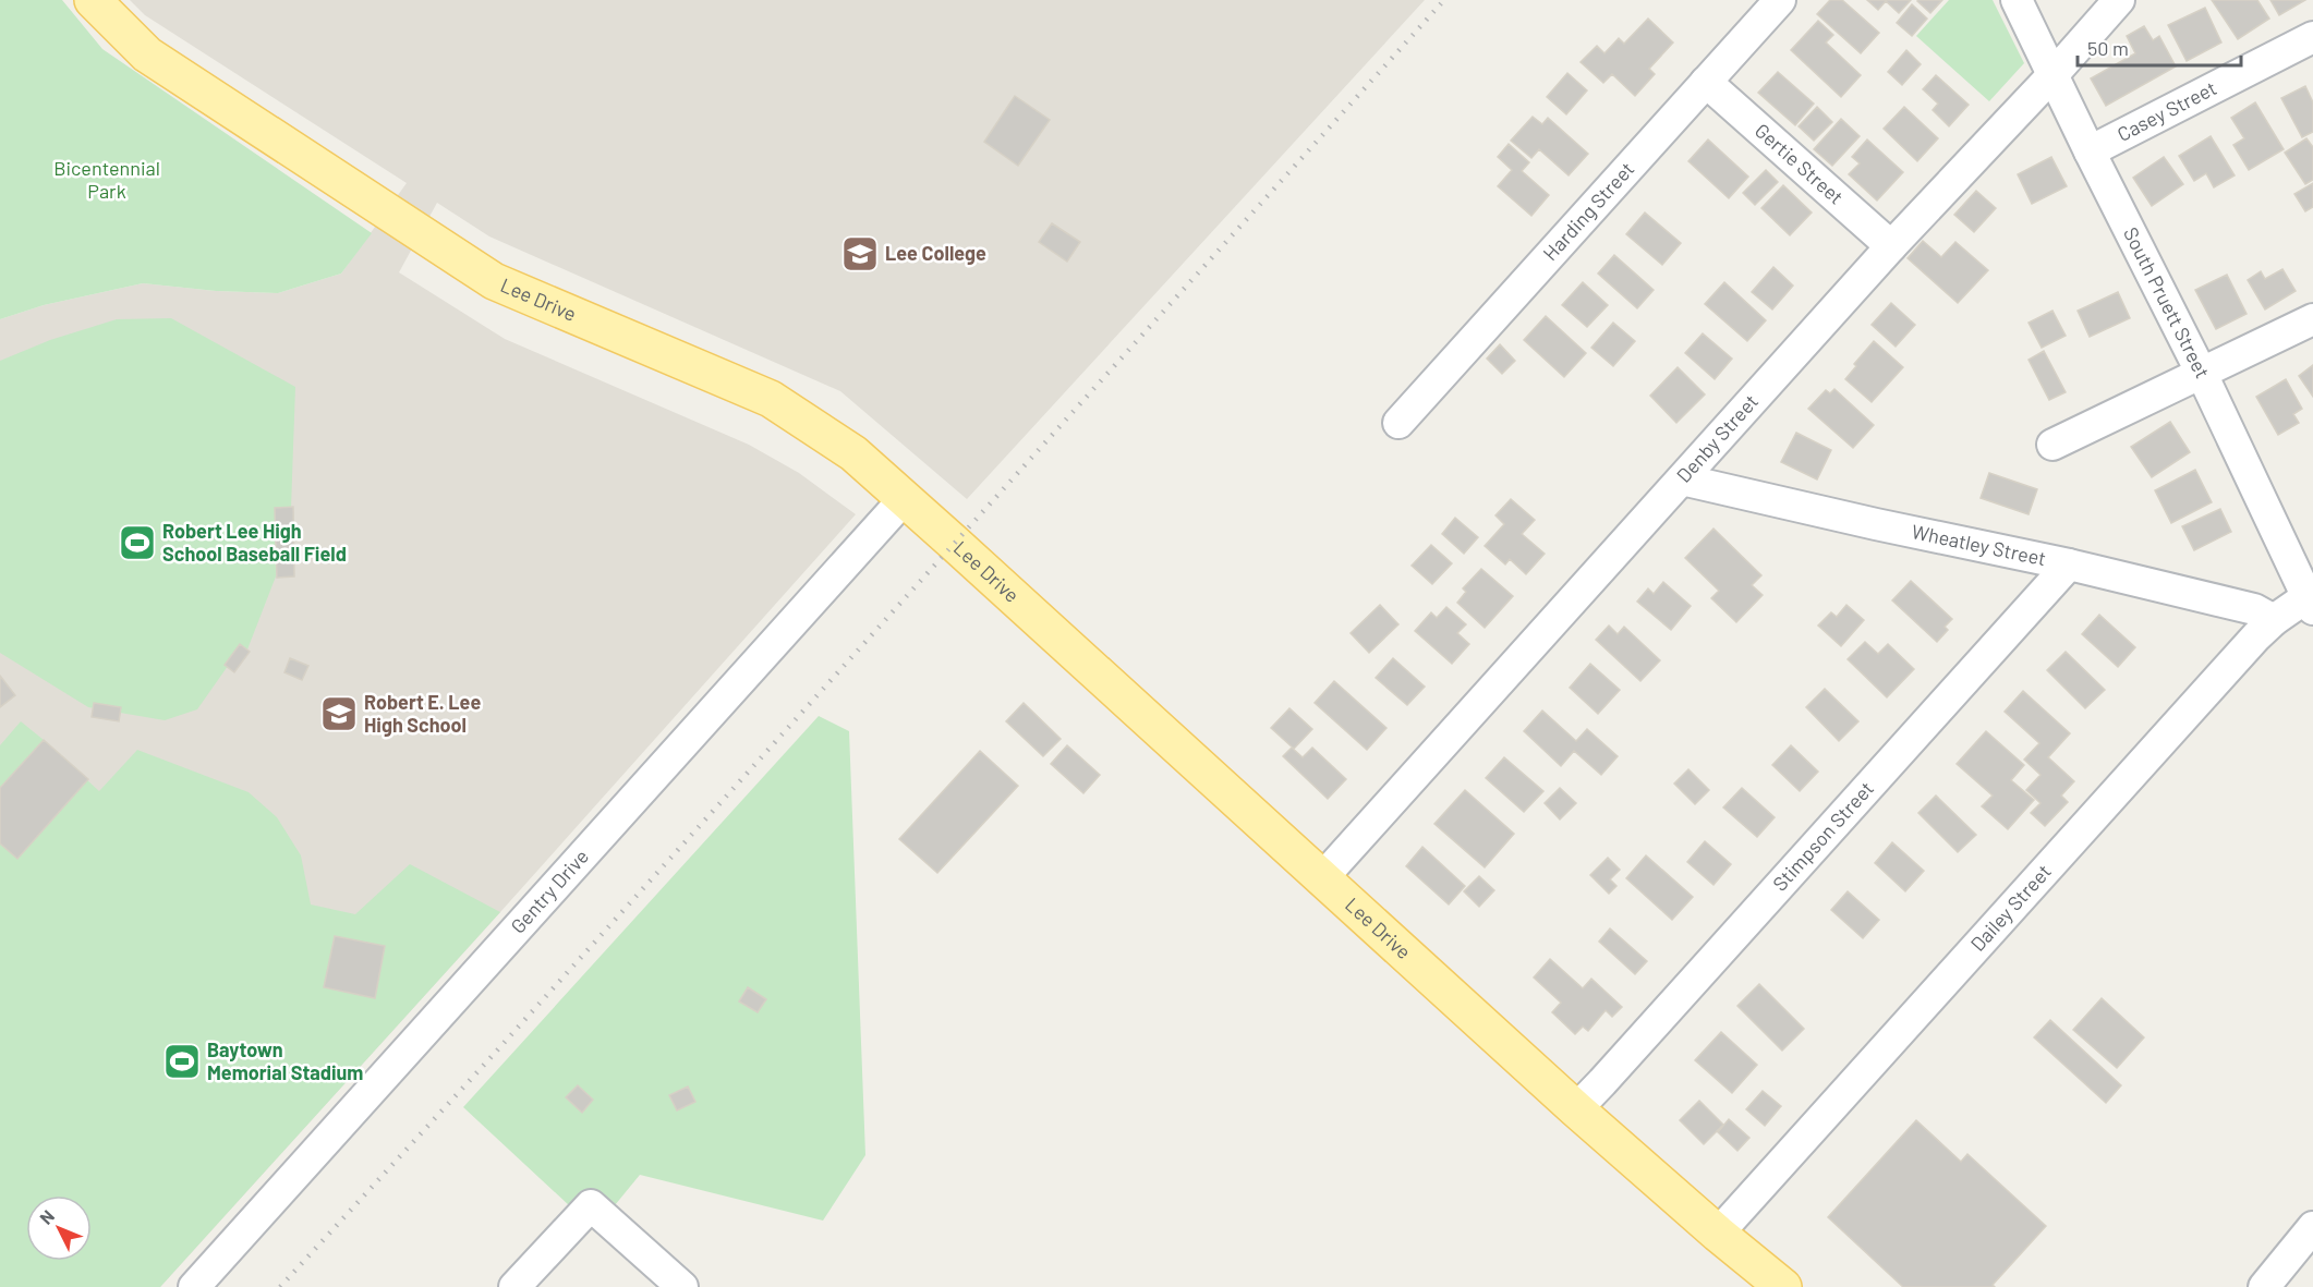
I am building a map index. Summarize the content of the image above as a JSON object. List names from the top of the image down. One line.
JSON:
{"streets":{"main road":["Lee Drive"],"street":["Casey Street","Gertie Street","Harding Street","South Pruett Street","Denby Street","Wheatley Street","Stimpson Street","Gentry Drive","Dailey Street"]},"crossings":[["Casey Street","South Pruett Street"],["Gertie Street","Harding Street"],["Gertie Street","Denby Street"],["Lee Drive","Denby Street"],["Lee Drive","Stimpson Street"],["Lee Drive","Gentry Drive"],["Lee Drive","Dailey Street"],["South Pruett Street","Denby Street"],["South Pruett Street","Dailey Street"],["Denby Street","Wheatley Street"],["Wheatley Street","Stimpson Street"],["Wheatley Street","Dailey Street"]],"parks":["Bicentennial Park"],"places":{"school or university":["Lee College","Robert E. Lee High School"],"sports":["Robert Lee High School Baseball Field","Baytown Memorial Stadium"]},"scale_bar":"50 m","north":"top left"}
